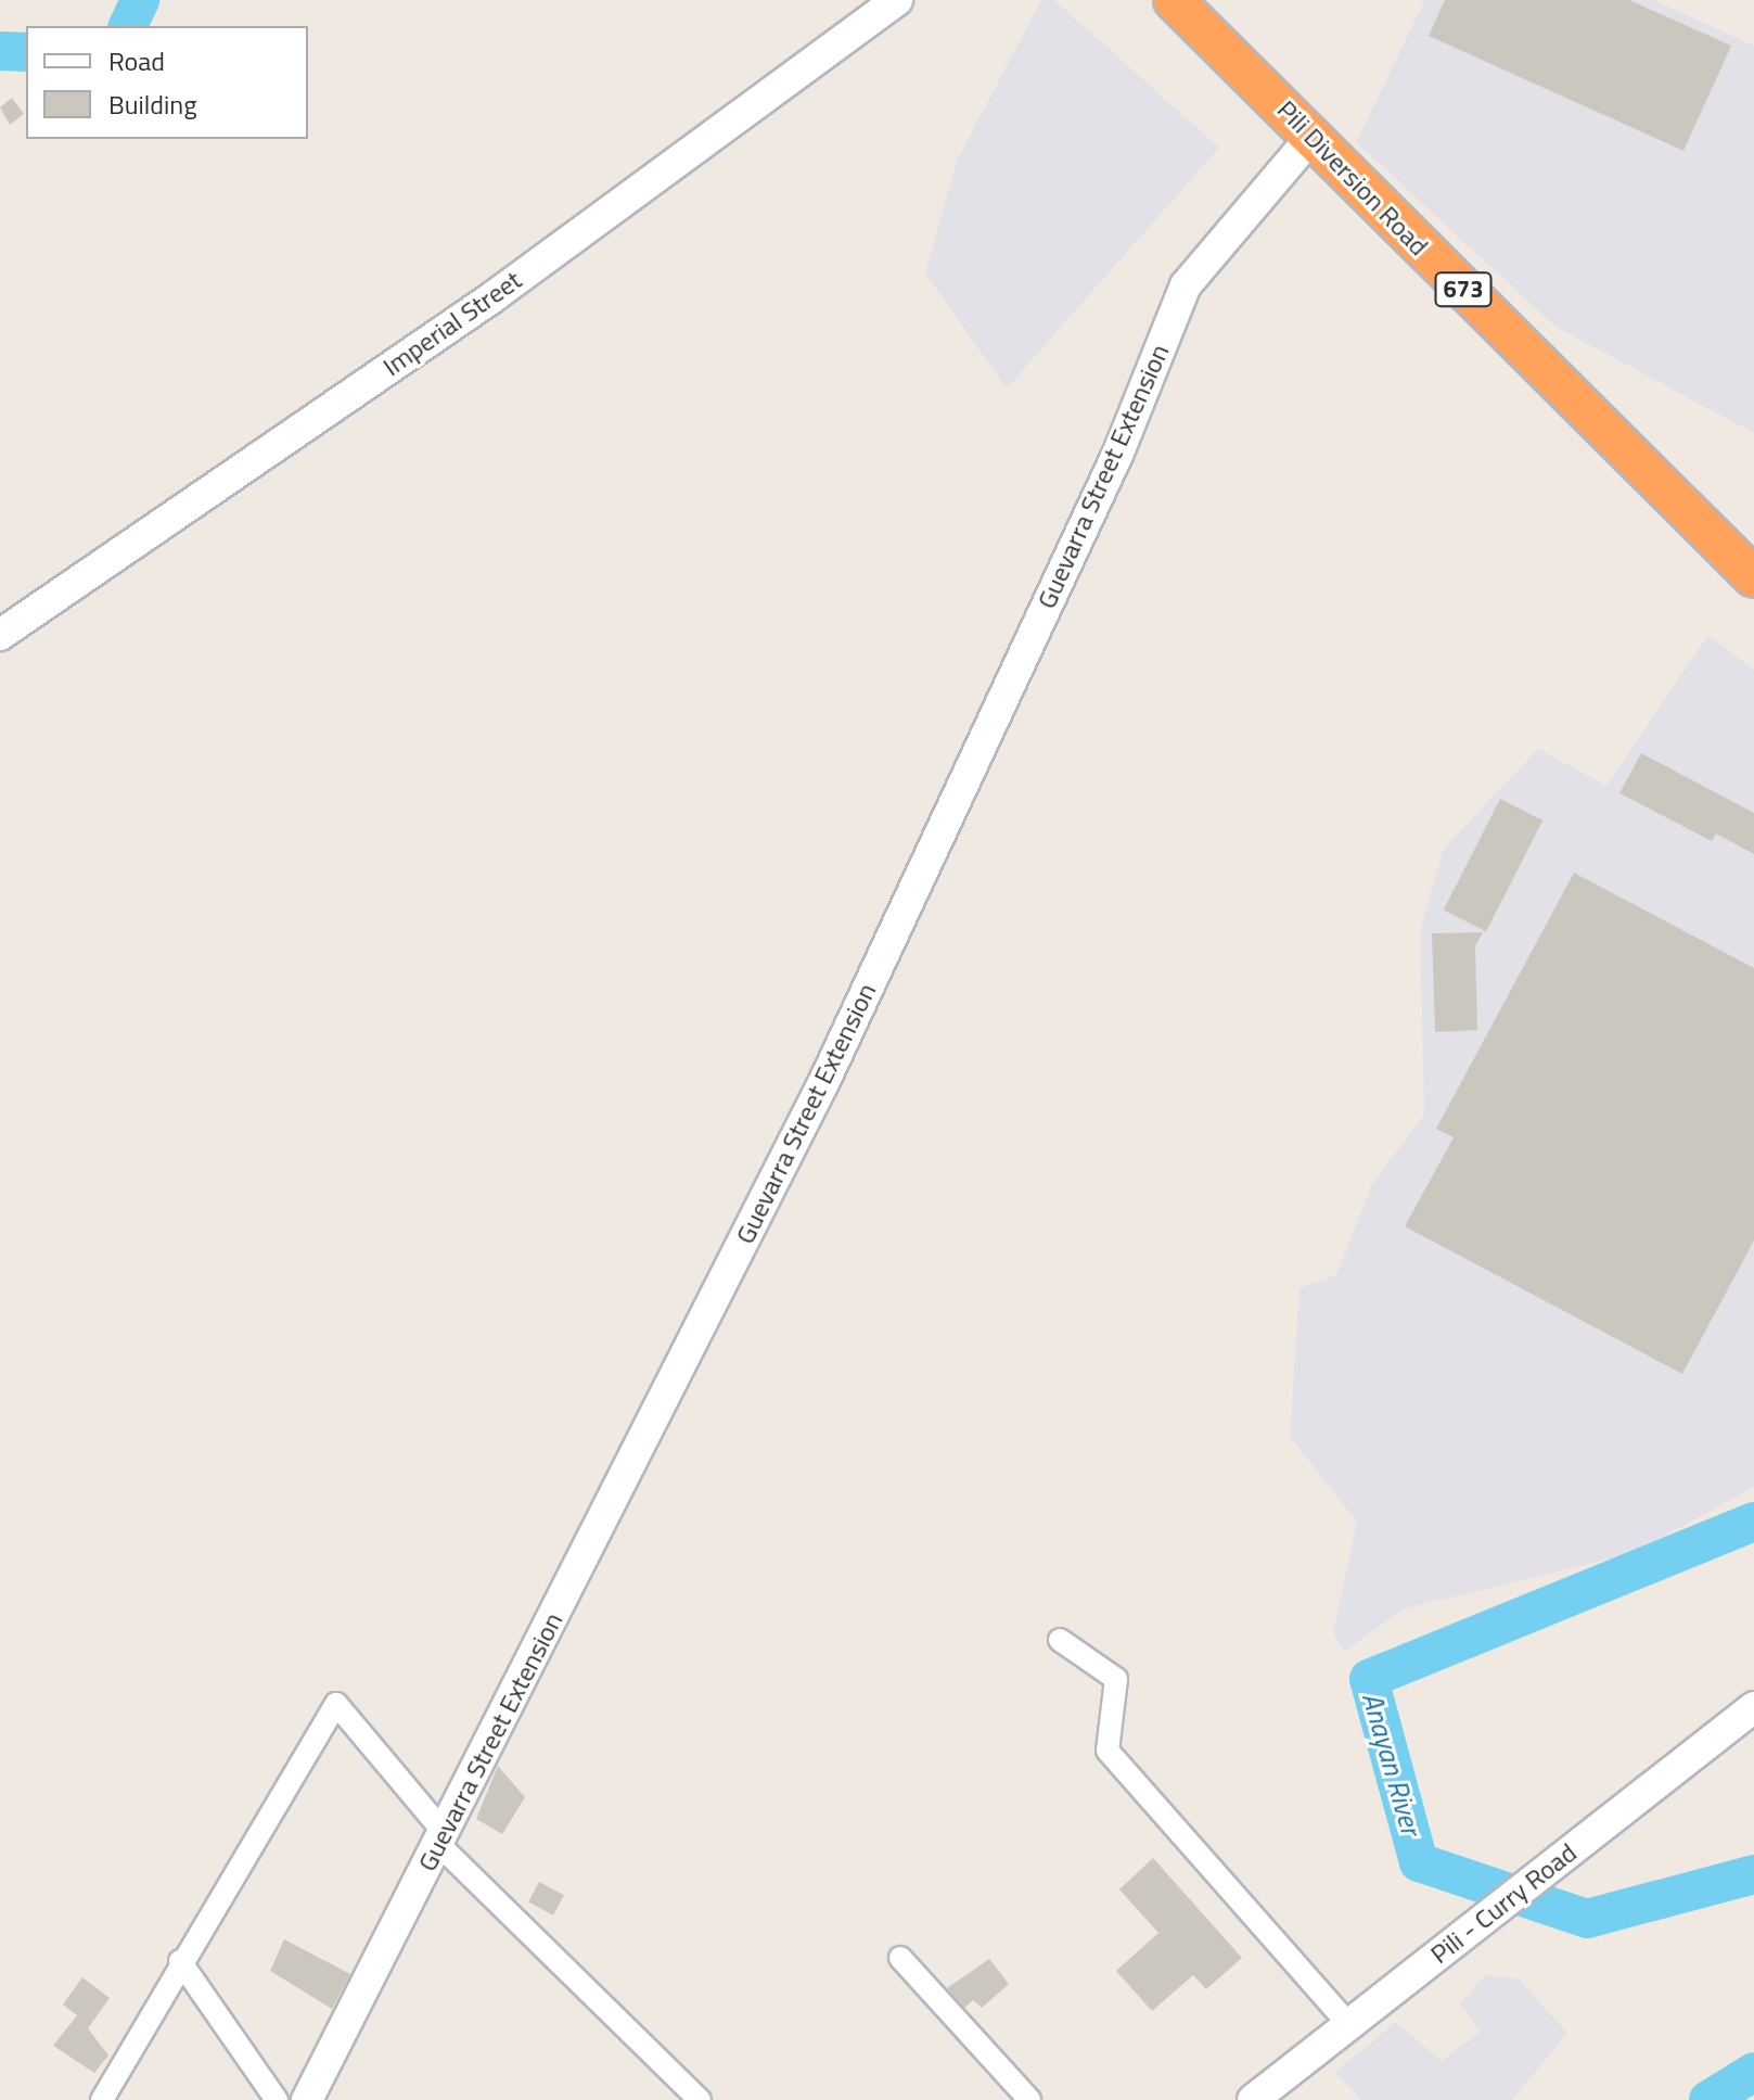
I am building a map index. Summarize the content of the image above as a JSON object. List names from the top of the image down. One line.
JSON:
{"streets":{"highway":["Pili Diversion Road","673"],"street":["Imperial Street","Guevarra Street Extension","Pili - Curry Road"]},"crossings":[["Pili Diversion Road","Guevarra Street Extension"]],"water":["Anayan River"],"legend":["Road","Building"]}
